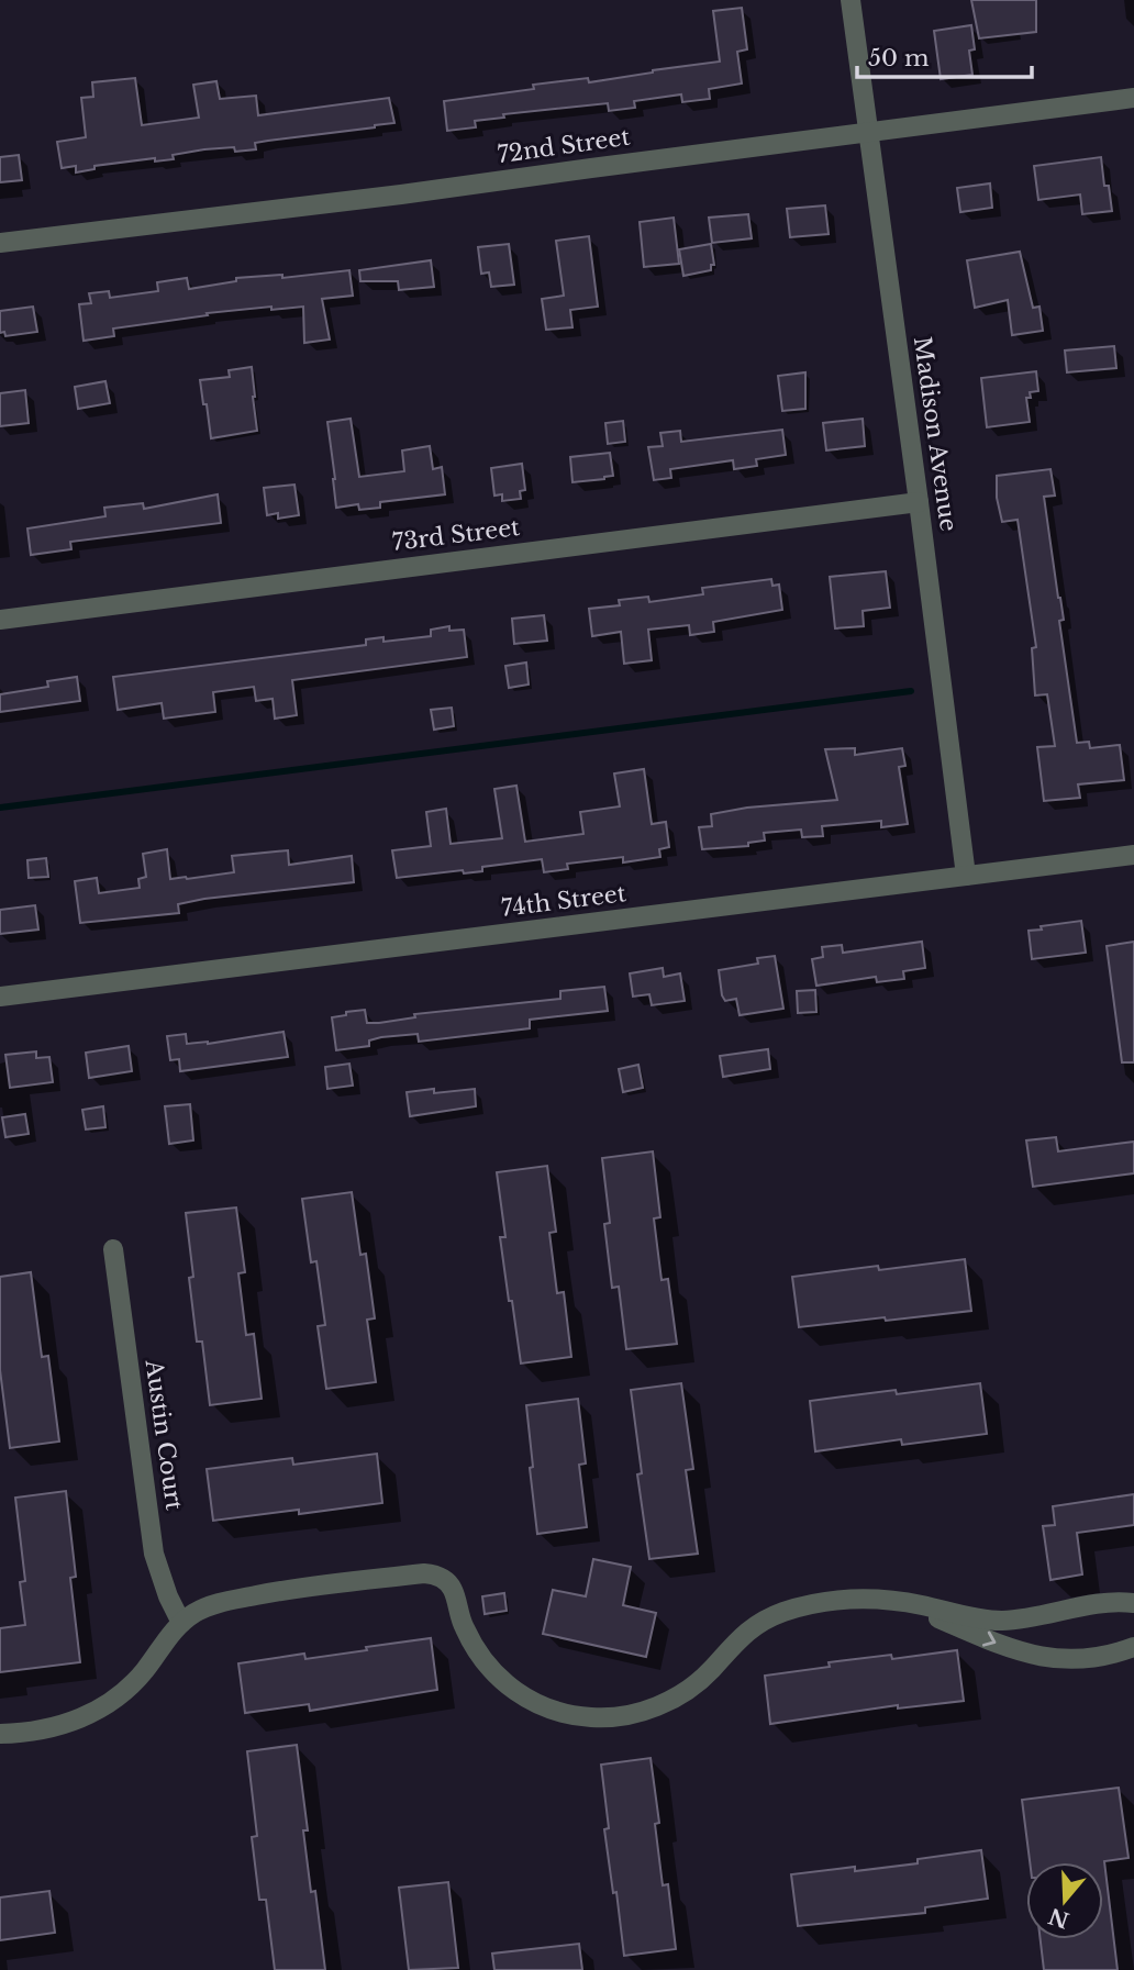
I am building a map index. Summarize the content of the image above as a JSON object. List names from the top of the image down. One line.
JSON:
{"streets":{"street":["72nd Street","Madison Avenue","73rd Street","74th Street","Austin Court"]},"crossings":[["72nd Street","Madison Avenue"],["Madison Avenue","73rd Street"],["Madison Avenue","74th Street"]],"scale_bar":"50 m","north":"bottom"}
